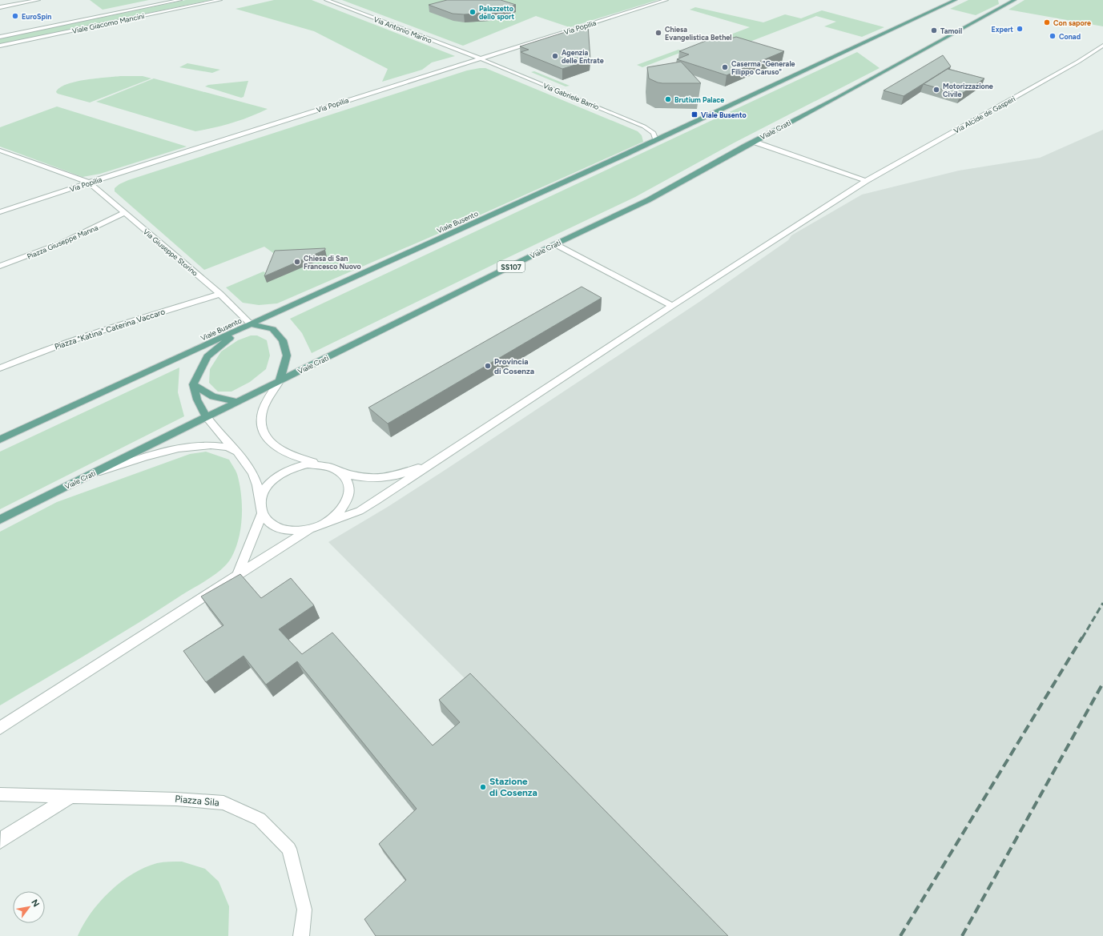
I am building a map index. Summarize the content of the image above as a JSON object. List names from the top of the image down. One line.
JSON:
{"streets":{"main road":["Viale Crati","Viale Busento","SS107"],"street":["Viale Giacomo Mancini","Via Popilia","Via Antonio Marino","Via Gabriele Barrio","Via Alcide de Gasperi","Piazza Giuseppe Manna","Via Giuseppe Storino","Piazza \"Katina\" Caterina Vaccaro","Piazza Sila"]},"crossings":[["Via Popilia","Via Antonio Marino"],["Via Popilia","Via Gabriele Barrio"],["Via Popilia","Via Giuseppe Storino"],["Via Antonio Marino","Via Gabriele Barrio"],["Via Gabriele Barrio","Viale Busento"],["Viale Crati","Viale Busento"],["Viale Crati","Via Giuseppe Storino"],["Viale Busento","Via Giuseppe Storino"],["Piazza Giuseppe Manna","Via Giuseppe Storino"],["Via Giuseppe Storino","Piazza \"Katina\" Caterina Vaccaro"]],"places":{"other":["Palazzetto dello sport","EuroSpin","Con sapore","Expert","Tamoil","Chiesa Evangelistica Bethel","Conad","Agenzia delle Entrate","Caserma \"Generale Filippo Caruso\"","Motorizzazione Civile","Brutium Palace","Chiesa di San Francesco Nuovo","Provincia di Cosenza","Stazione di Cosenza"],"transit":["Viale Busento"]},"north":"top right"}
